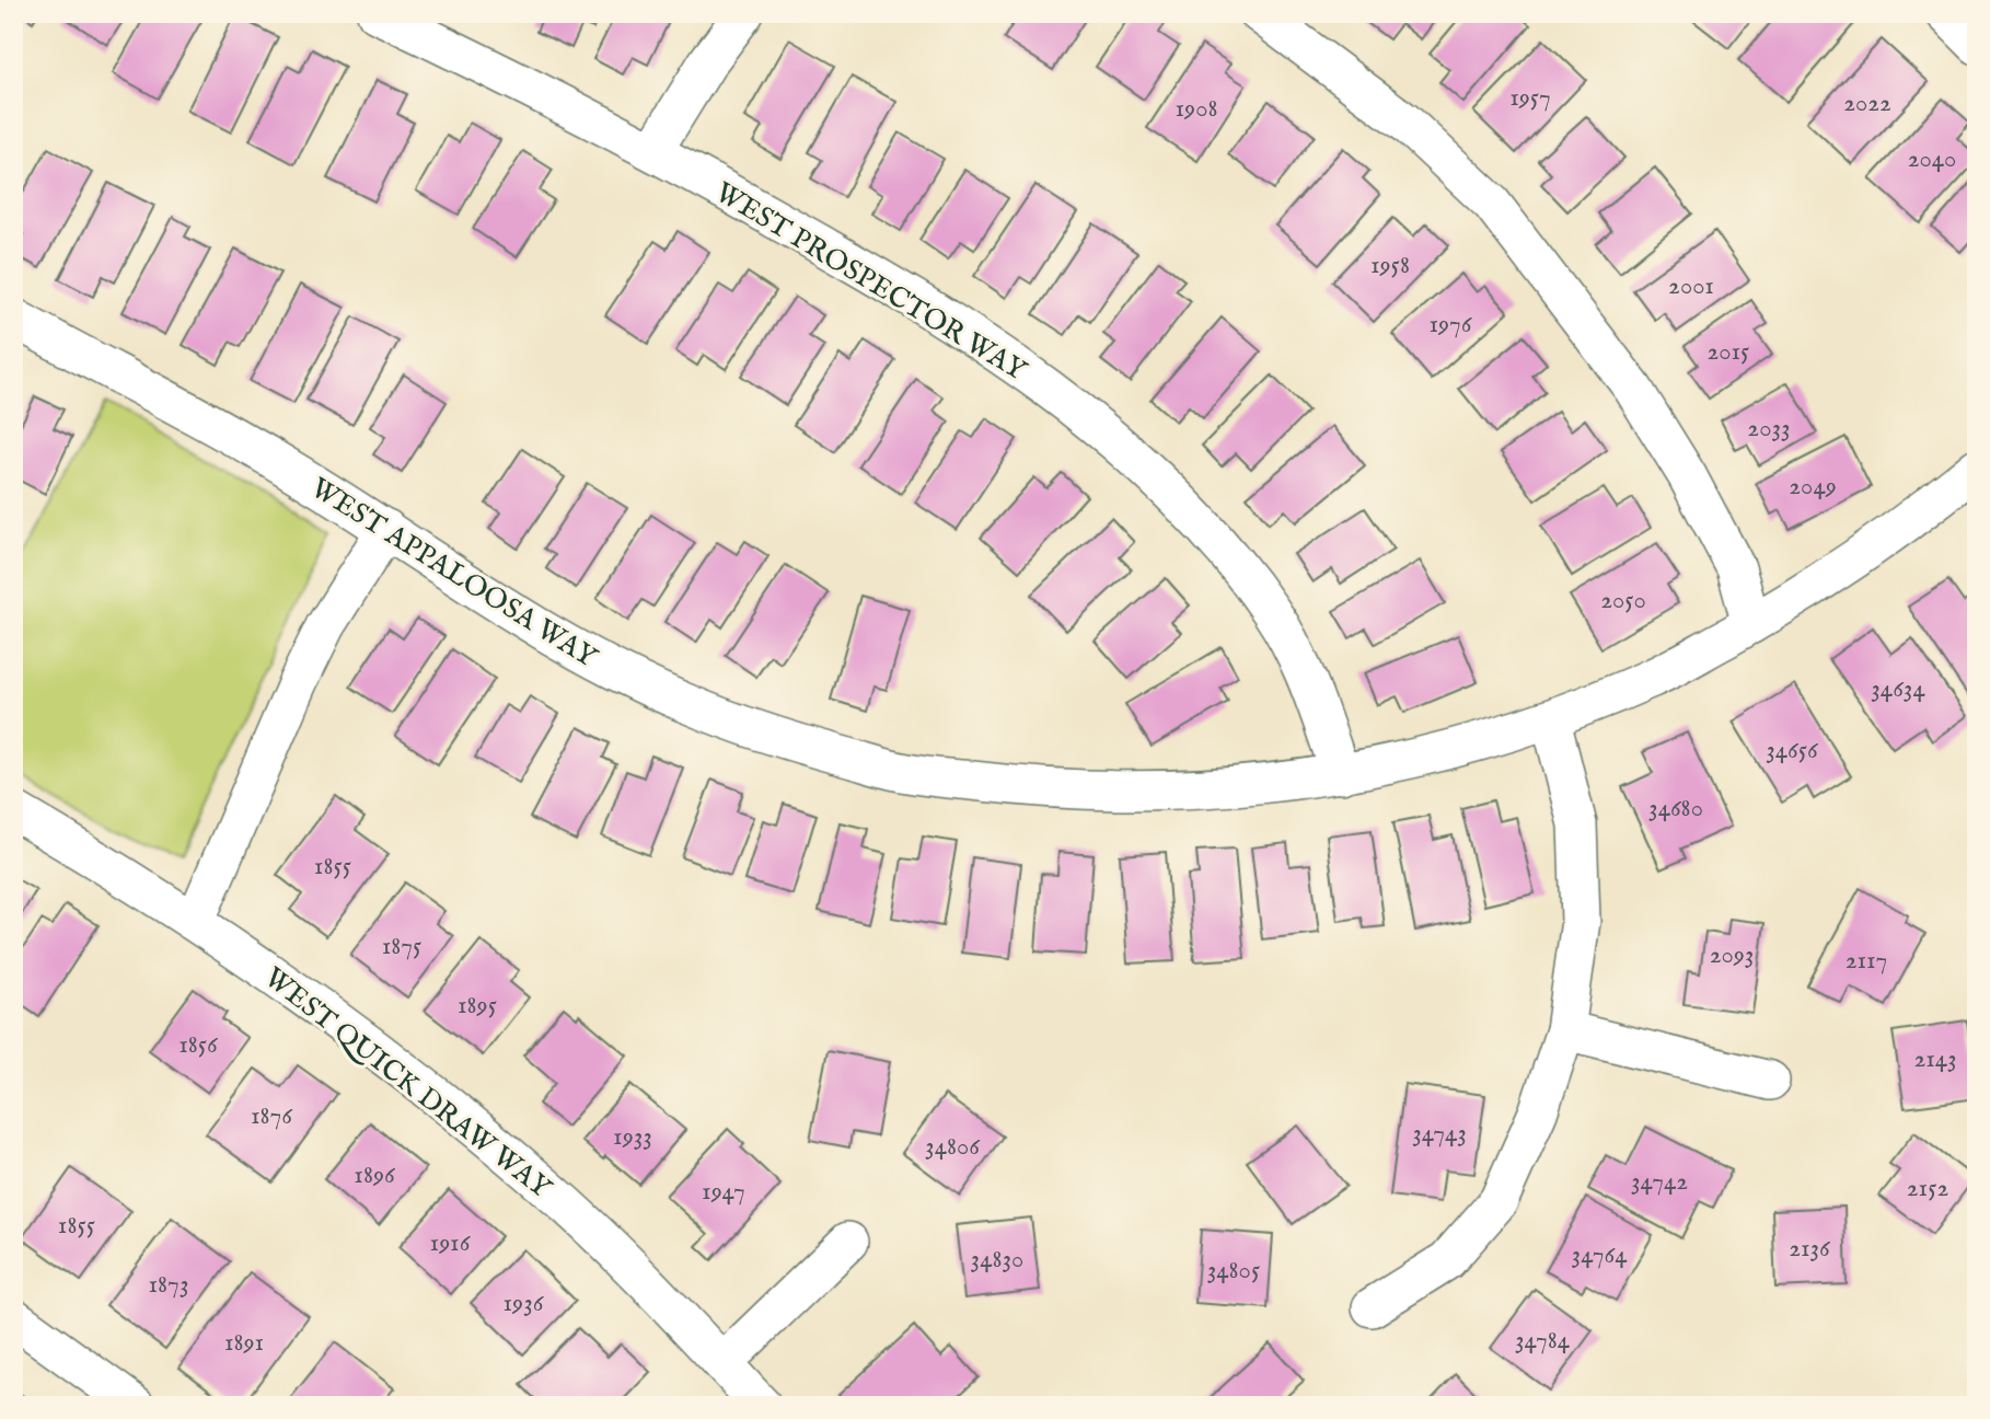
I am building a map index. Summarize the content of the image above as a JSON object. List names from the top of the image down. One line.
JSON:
{"streets":{"street":["WEST PROSPECTOR WAY","WEST APPALOOSA WAY","WEST QUICK DRAW WAY"]},"crossings":[["WEST PROSPECTOR WAY","WEST APPALOOSA WAY"]],"house_numbers":["1957","2022","1908","2040","1958","2001","1976","2015","2033","2049","2050","34634","34656","34680","1855","1875","2093","2117","1895","1856","2143","1876","34743","1933","34806","1896","34742","2152","1947","1855","1916","2136","34764","34830","34805","1873","1936","34784","1891"]}
